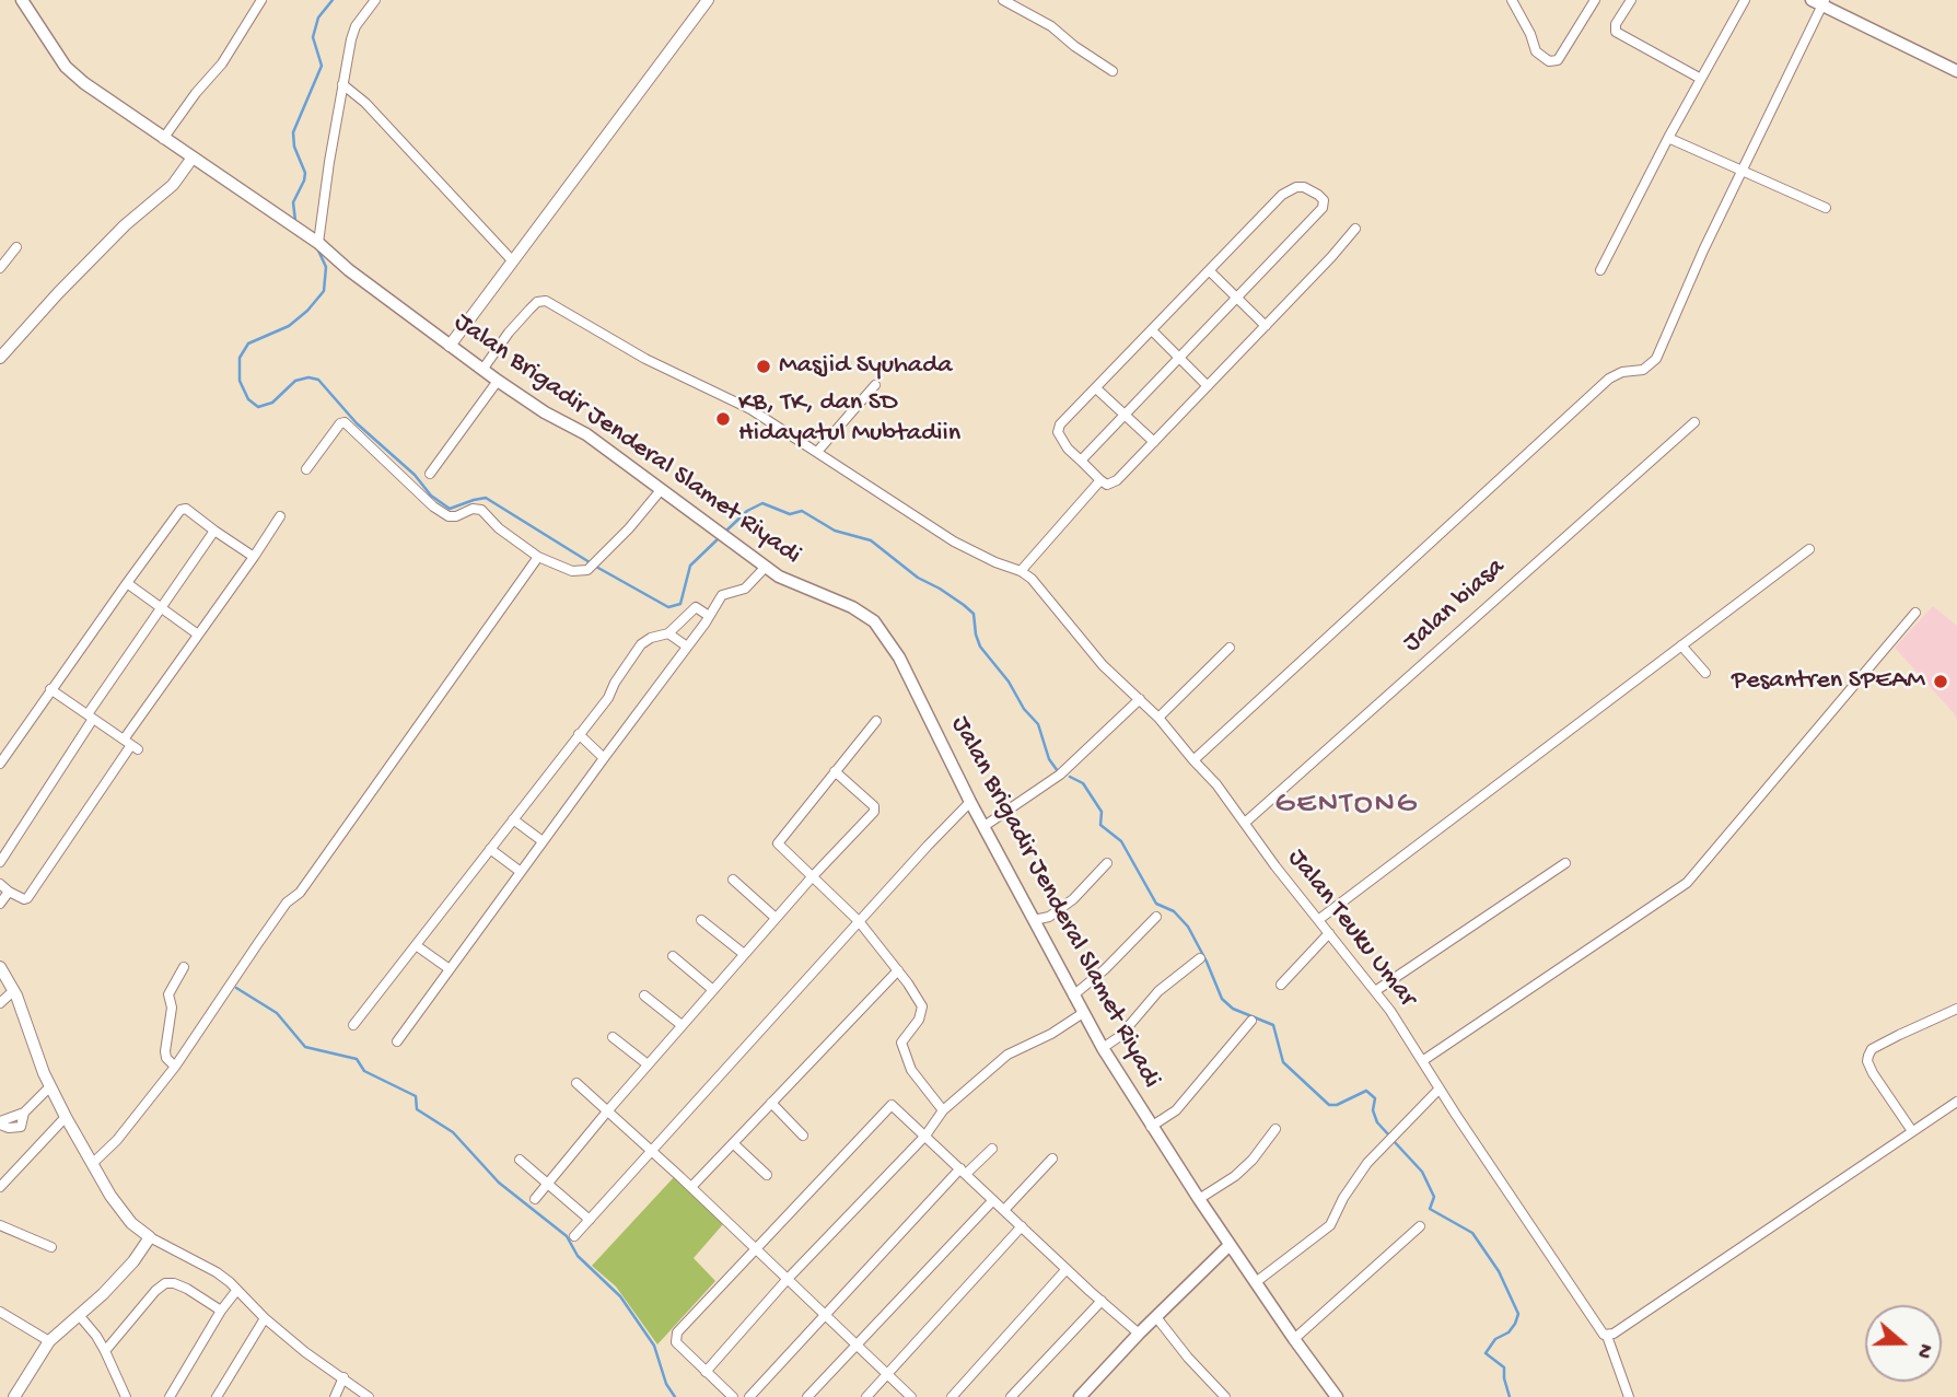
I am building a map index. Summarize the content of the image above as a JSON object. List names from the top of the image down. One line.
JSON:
{"streets":{"main road":["Jalan Brigadir Jenderal Slamet Riyadi"],"street":["Jalan biasa","Jalan Teuku Umar"]},"crossings":[["Jalan Brigadir Jenderal Slamet Riyadi","Jalan Teuku Umar"],["Jalan biasa","Jalan Teuku Umar"]],"districts":["GENTONG"],"places":["Masjid Syuhada","KB, TK, dan SD Hidayatul Mubtadiin","Pesantren SPEAM"],"north":"right"}
